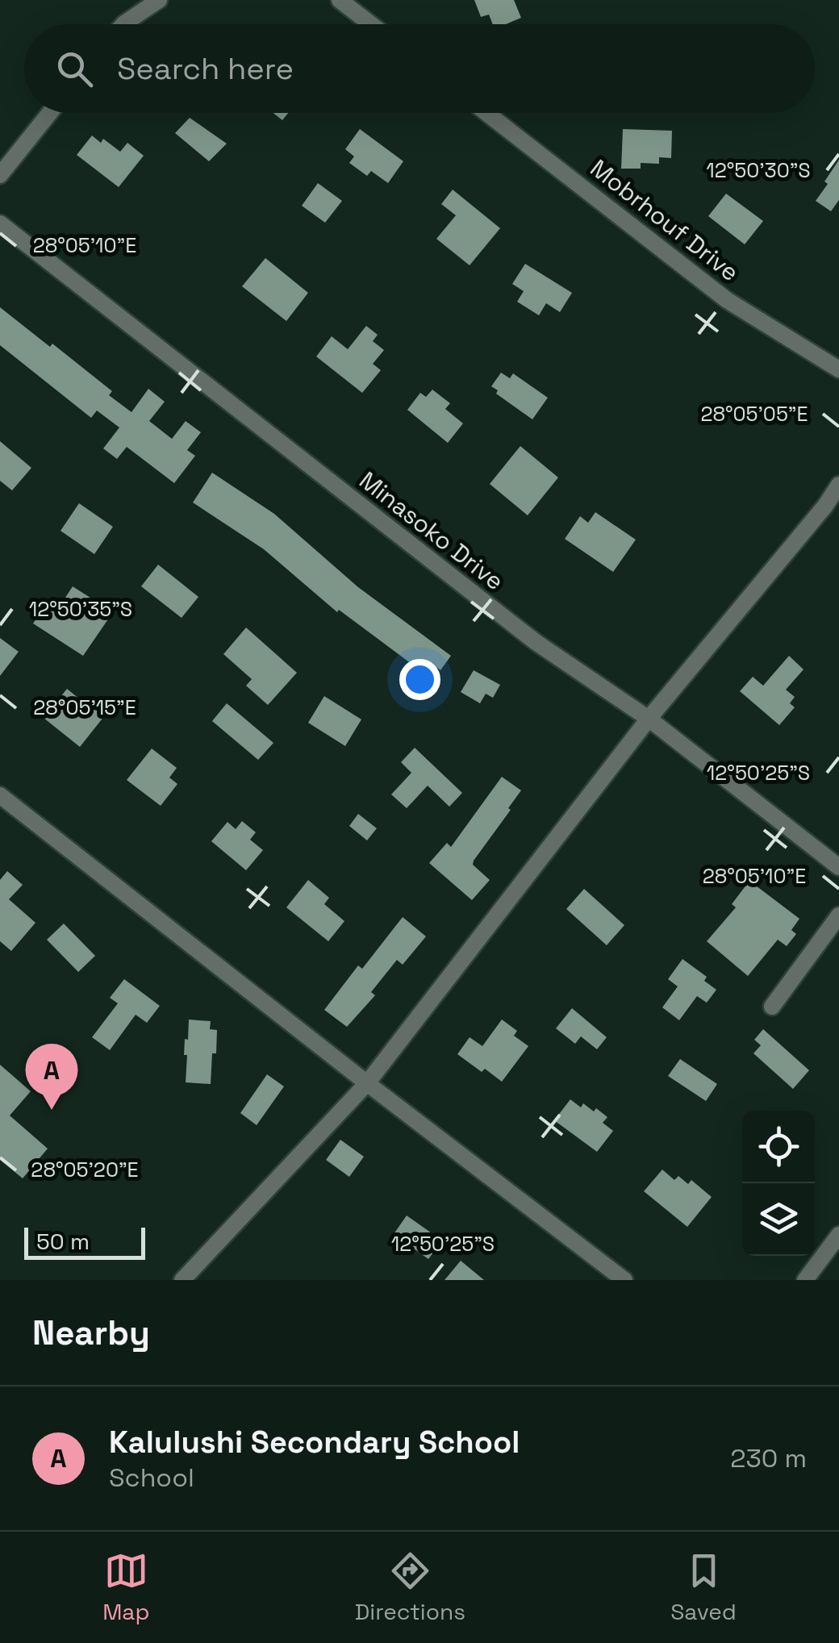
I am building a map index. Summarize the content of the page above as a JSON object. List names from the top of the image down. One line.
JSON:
{"streets":{"street":["Mobrhouf Drive","Minasoko Drive"]},"scale_bar":"50 m","page":{"search":"Search here","pins":"A","scale":"50 m","heading":"Nearby","list":[{"mark":"A","name":"Kalulushi Secondary School","note":"School","value":"230 m"}],"nav":["Map","Directions","Saved"]},"coordinates":["12°50'30\"S","28°05'10\"E","28°05'05\"E","12°50'35\"S","28°05'15\"E","12°50'25\"S","28°05'20\"E"]}
